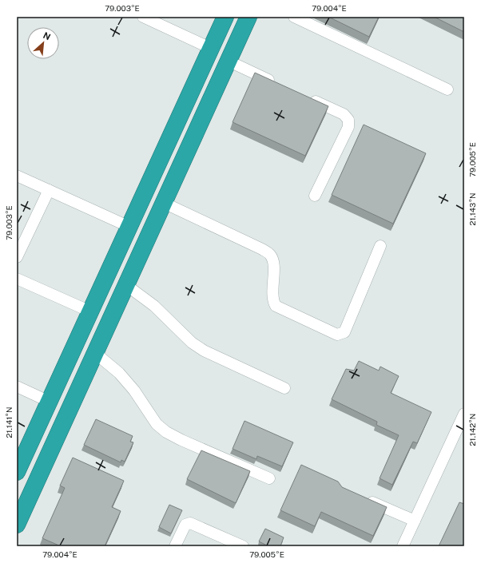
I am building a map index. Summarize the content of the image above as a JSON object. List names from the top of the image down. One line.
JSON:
{"north":"top right","coordinates":["79.003°E","79.004°E","79.005°E","21.143°N","21.141°N","21.142°N"]}
